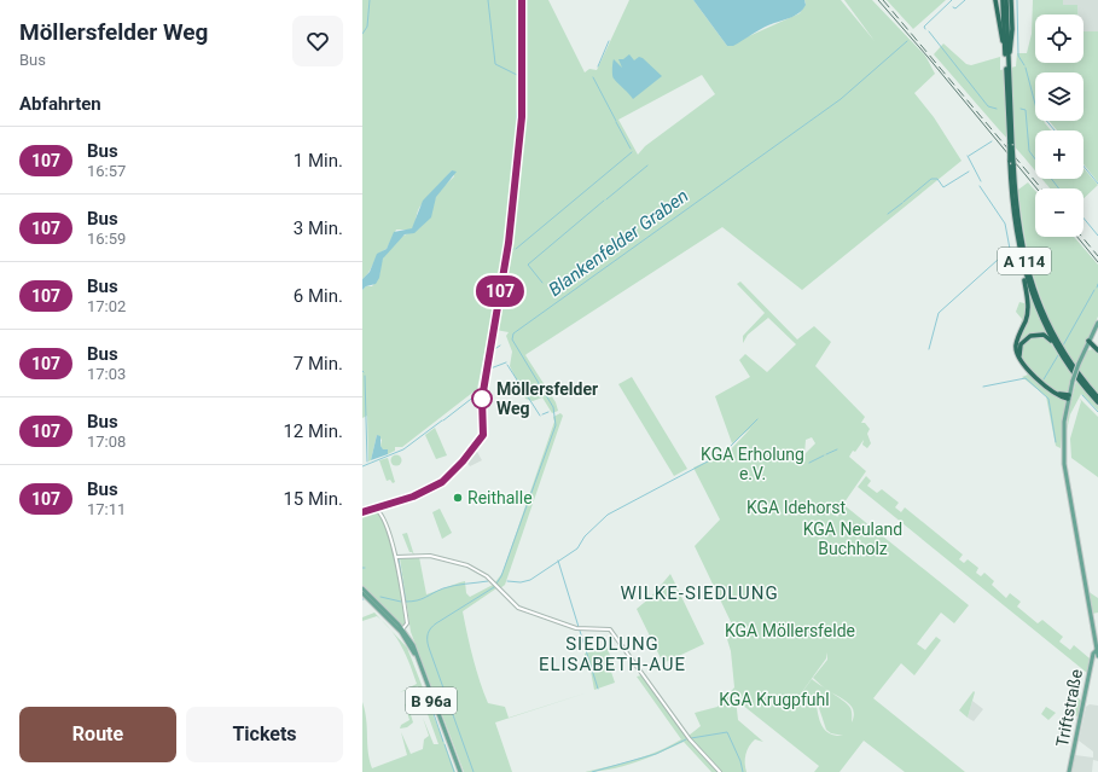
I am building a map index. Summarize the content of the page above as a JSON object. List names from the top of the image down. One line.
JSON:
{"streets":{"highway":["A 114"],"main road":["B 96a","Triftstraße"]},"districts":["WILKE-SIEDLUNG","SIEDLUNG ELISABETH-AUE"],"water":["Blankenfelder Graben"],"parks":["KGA Erholung e.V.","KGA Idehorst","KGA Neuland Buchholz","KGA Möllersfelde","KGA Krugpfuhl"],"places":["Möllersfelder Weg","Reithalle"],"lines":["bus line 107"],"page":{"heading":[["Möllersfelder Weg","Bus"],"Abfahrten"],"on_map":"107","map_buttons":["+","−"],"list":[{"mark":"107","name":"Bus","note":"16:57","value":"1 Min."},{"mark":"107","name":"Bus","note":"16:59","value":"3 Min."},{"mark":"107","name":"Bus","note":"17:02","value":"6 Min."},{"mark":"107","name":"Bus","note":"17:03","value":"7 Min."},{"mark":"107","name":"Bus","note":"17:08","value":"12 Min."},{"mark":"107","name":"Bus","note":"17:11","value":"15 Min."}],"buttons":["Route","Tickets"]}}
